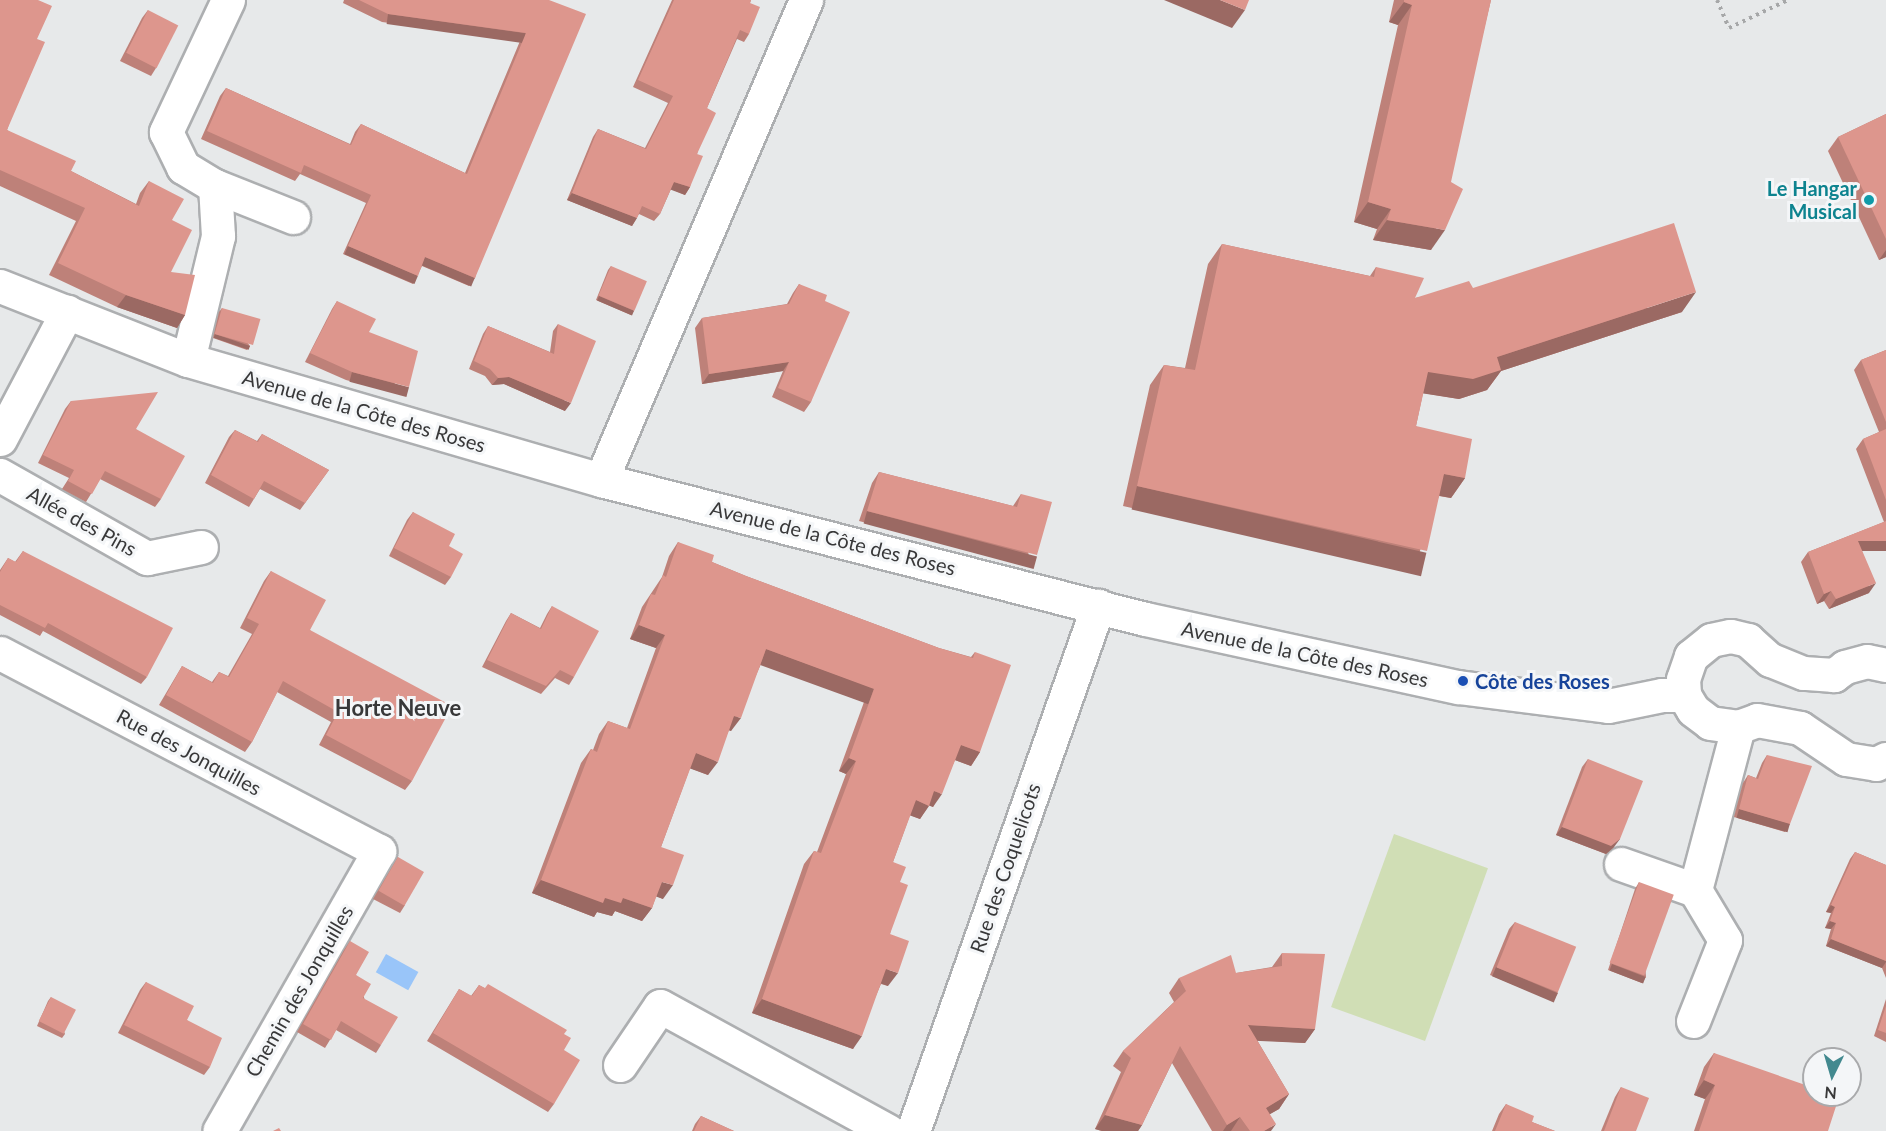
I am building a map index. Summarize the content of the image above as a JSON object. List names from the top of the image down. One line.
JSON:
{"streets":{"street":["Avenue de la Côte des Roses","Allée des Pins","Rue des Jonquilles","Rue des Coquelicots","Chemin des Jonquilles"]},"crossings":[["Avenue de la Côte des Roses","Rue des Coquelicots"],["Rue des Jonquilles","Chemin des Jonquilles"]],"districts":["Horte Neuve"],"places":["Le Hangar Musical","Côte des Roses"],"north":"bottom"}
